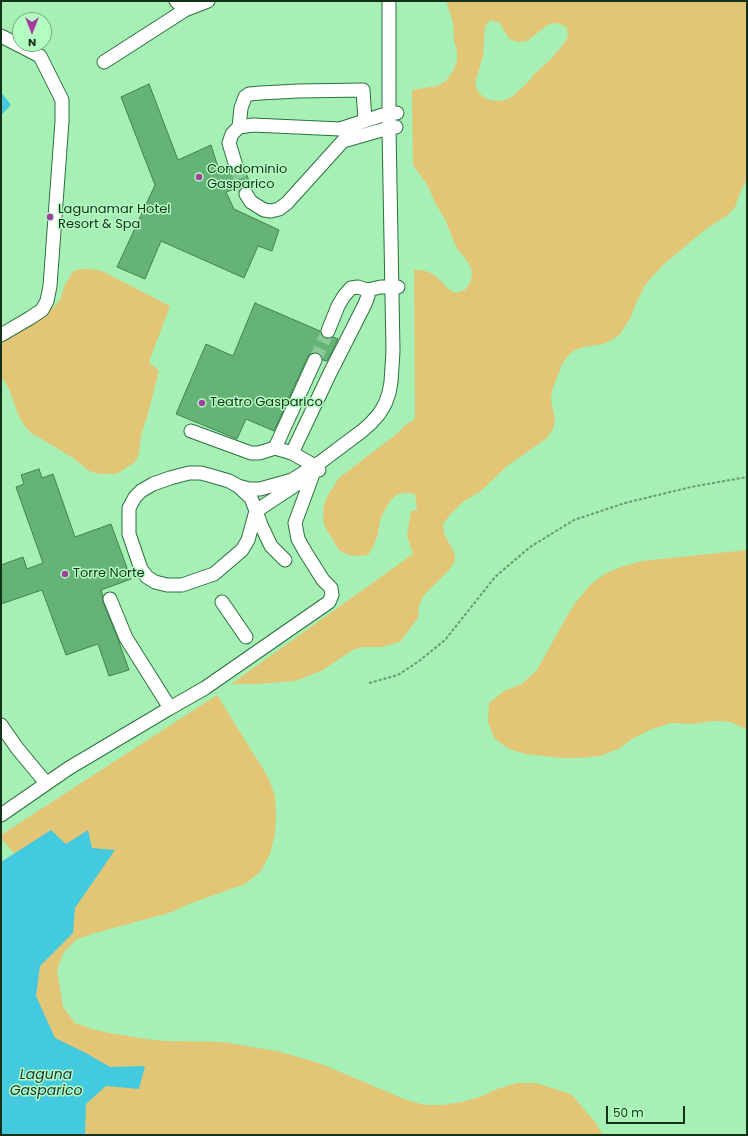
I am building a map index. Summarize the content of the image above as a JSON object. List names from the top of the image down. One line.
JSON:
{"water":["Laguna Gasparico"],"places":["Condominio Gasparico","Lagunamar Hotel Resort & Spa","Teatro Gasparico","Torre Norte"],"scale_bar":"50 m","north":"bottom"}
